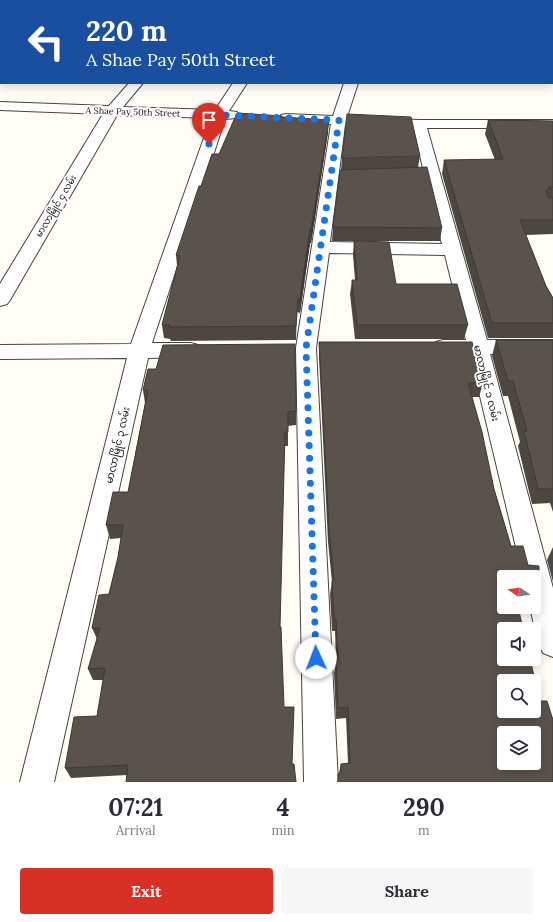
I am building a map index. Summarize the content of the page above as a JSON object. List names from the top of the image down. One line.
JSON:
{"streets":{"street":["A Shae Pay 50th Street","မာလာမြိုင် ၄ လမ်း","မာလာမြိုင် ၁ လမ်း","မာလာမြိုင် ၃ လမ်း"]},"crossings":[["A Shae Pay 50th Street","မာလာမြိုင် ၄ လမ်း"],["A Shae Pay 50th Street","မာလာမြိုင် ၃ လမ်း"]],"north":"left","page":{"turn":["220 m","A Shae Pay 50th Street"],"eta":["07:21","Arrival","4","min","290","m"],"buttons":["Exit","Share"]}}
